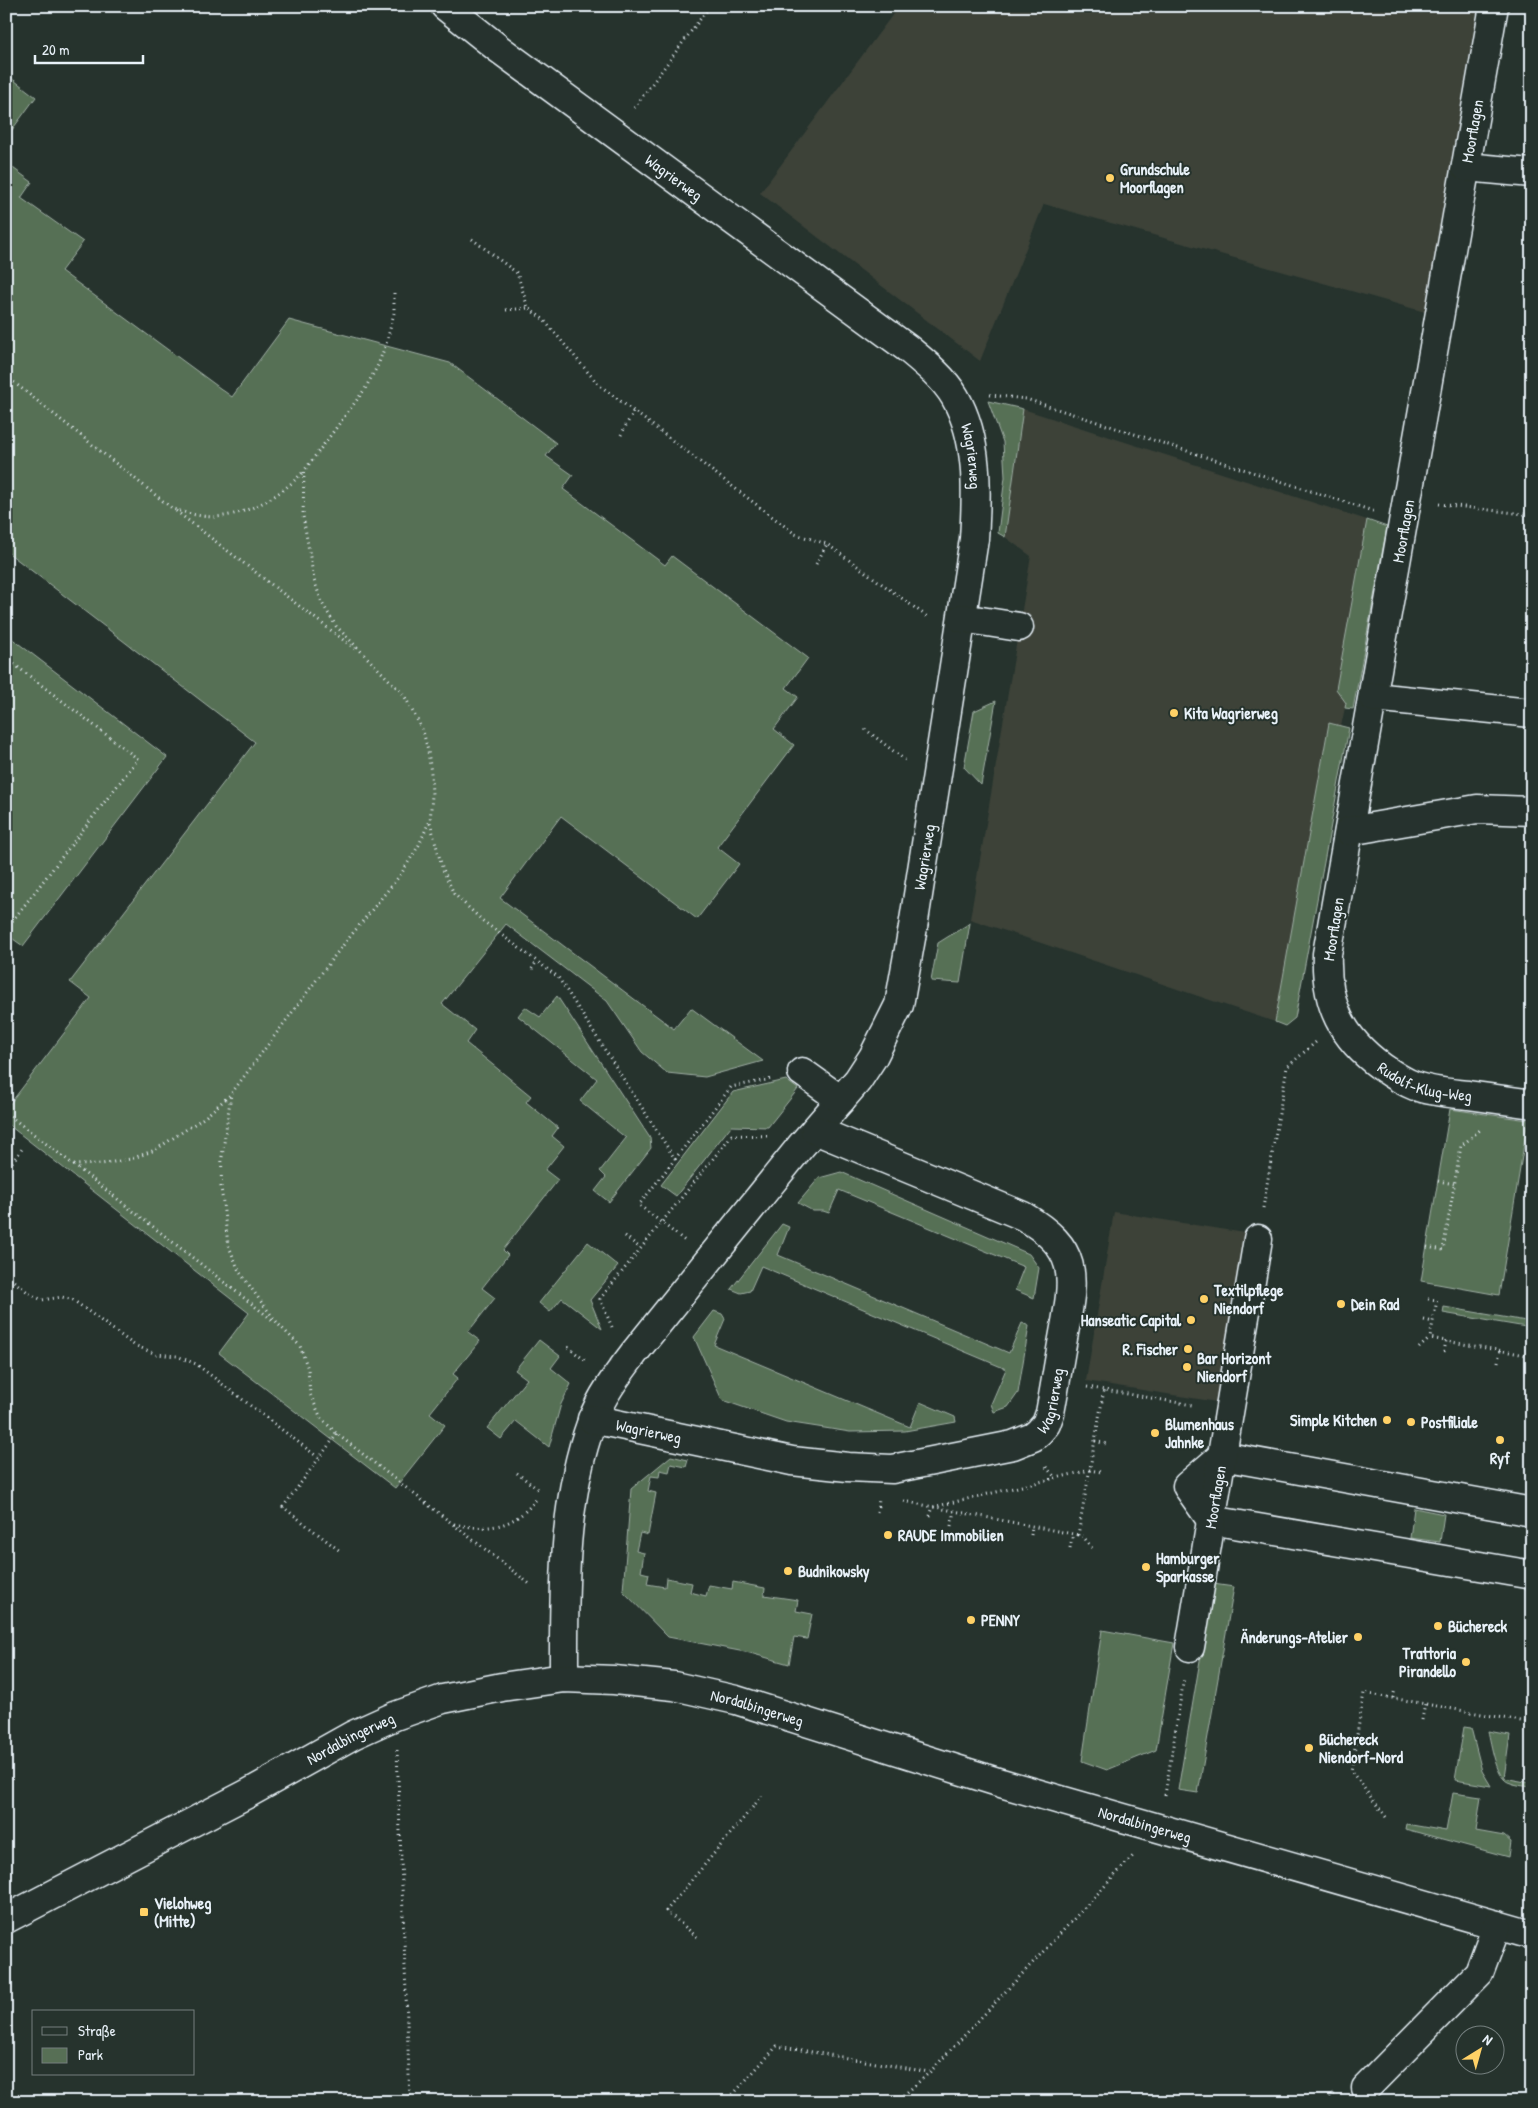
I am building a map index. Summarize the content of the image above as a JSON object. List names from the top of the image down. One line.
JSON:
{"streets":{"street":["Moorflagen","Wagrierweg","Rudolf-Klug-Weg","Nordalbingerweg"]},"crossings":[["Moorflagen","Rudolf-Klug-Weg"],["Wagrierweg","Nordalbingerweg"]],"places":{"other":["Grundschule Moorflagen","Kita Wagrierweg","Textilpflege Niendorf","Dein Rad","Hanseatic Capital","R. Fischer","Bar Horizont Niendorf","Simple Kitchen","Postfiliale","Blumenhaus Jahnke","Ryf","RAUDE Immobilien","Hamburger Sparkasse","Budnikowsky","PENNY","Büchereck","Änderungs-Atelier","Trattoria Pirandello","Büchereck Niendorf-Nord"],"transit":["Vielohweg (Mitte)"]},"legend":["Straße","Park"],"scale_bar":"20 m","north":"top right"}
